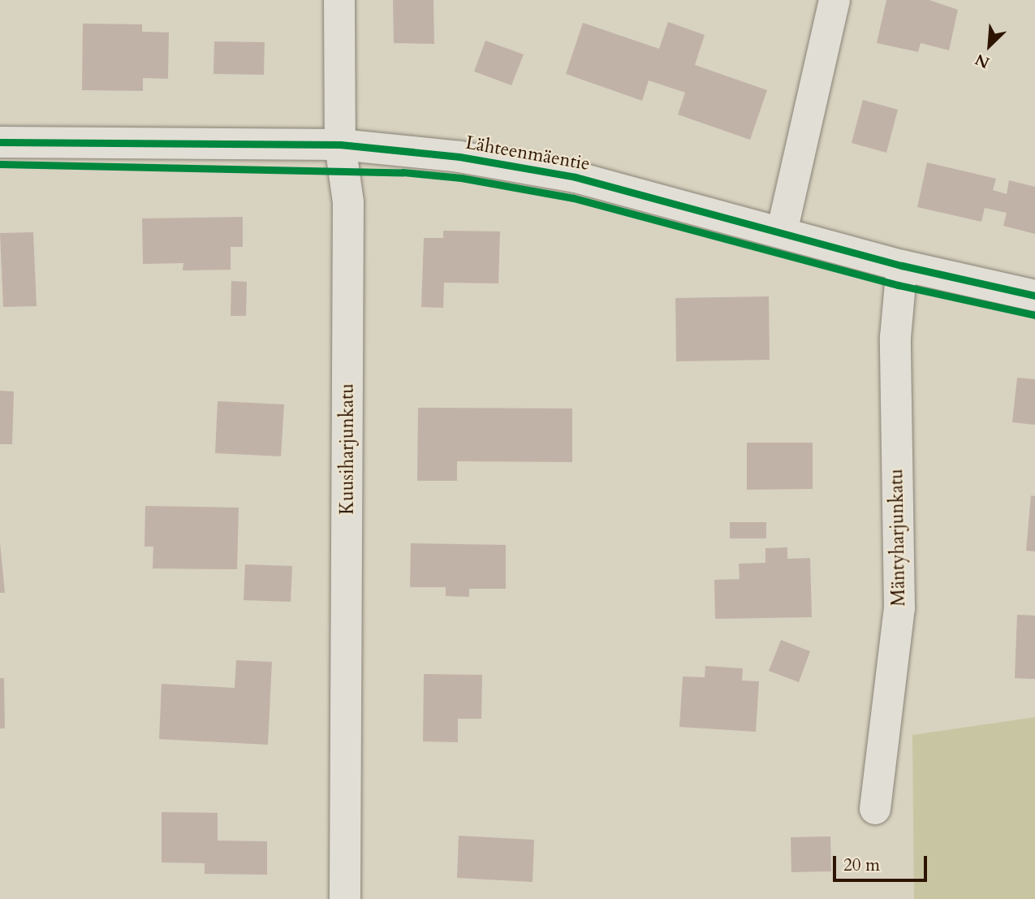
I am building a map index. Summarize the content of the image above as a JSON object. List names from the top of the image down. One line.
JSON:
{"streets":{"street":["Lähteenmäentie","Kuusiharjunkatu","Mäntyharjunkatu"]},"crossings":[["Lähteenmäentie","Kuusiharjunkatu"],["Lähteenmäentie","Mäntyharjunkatu"]],"scale_bar":"20 m","north":"bottom left"}
